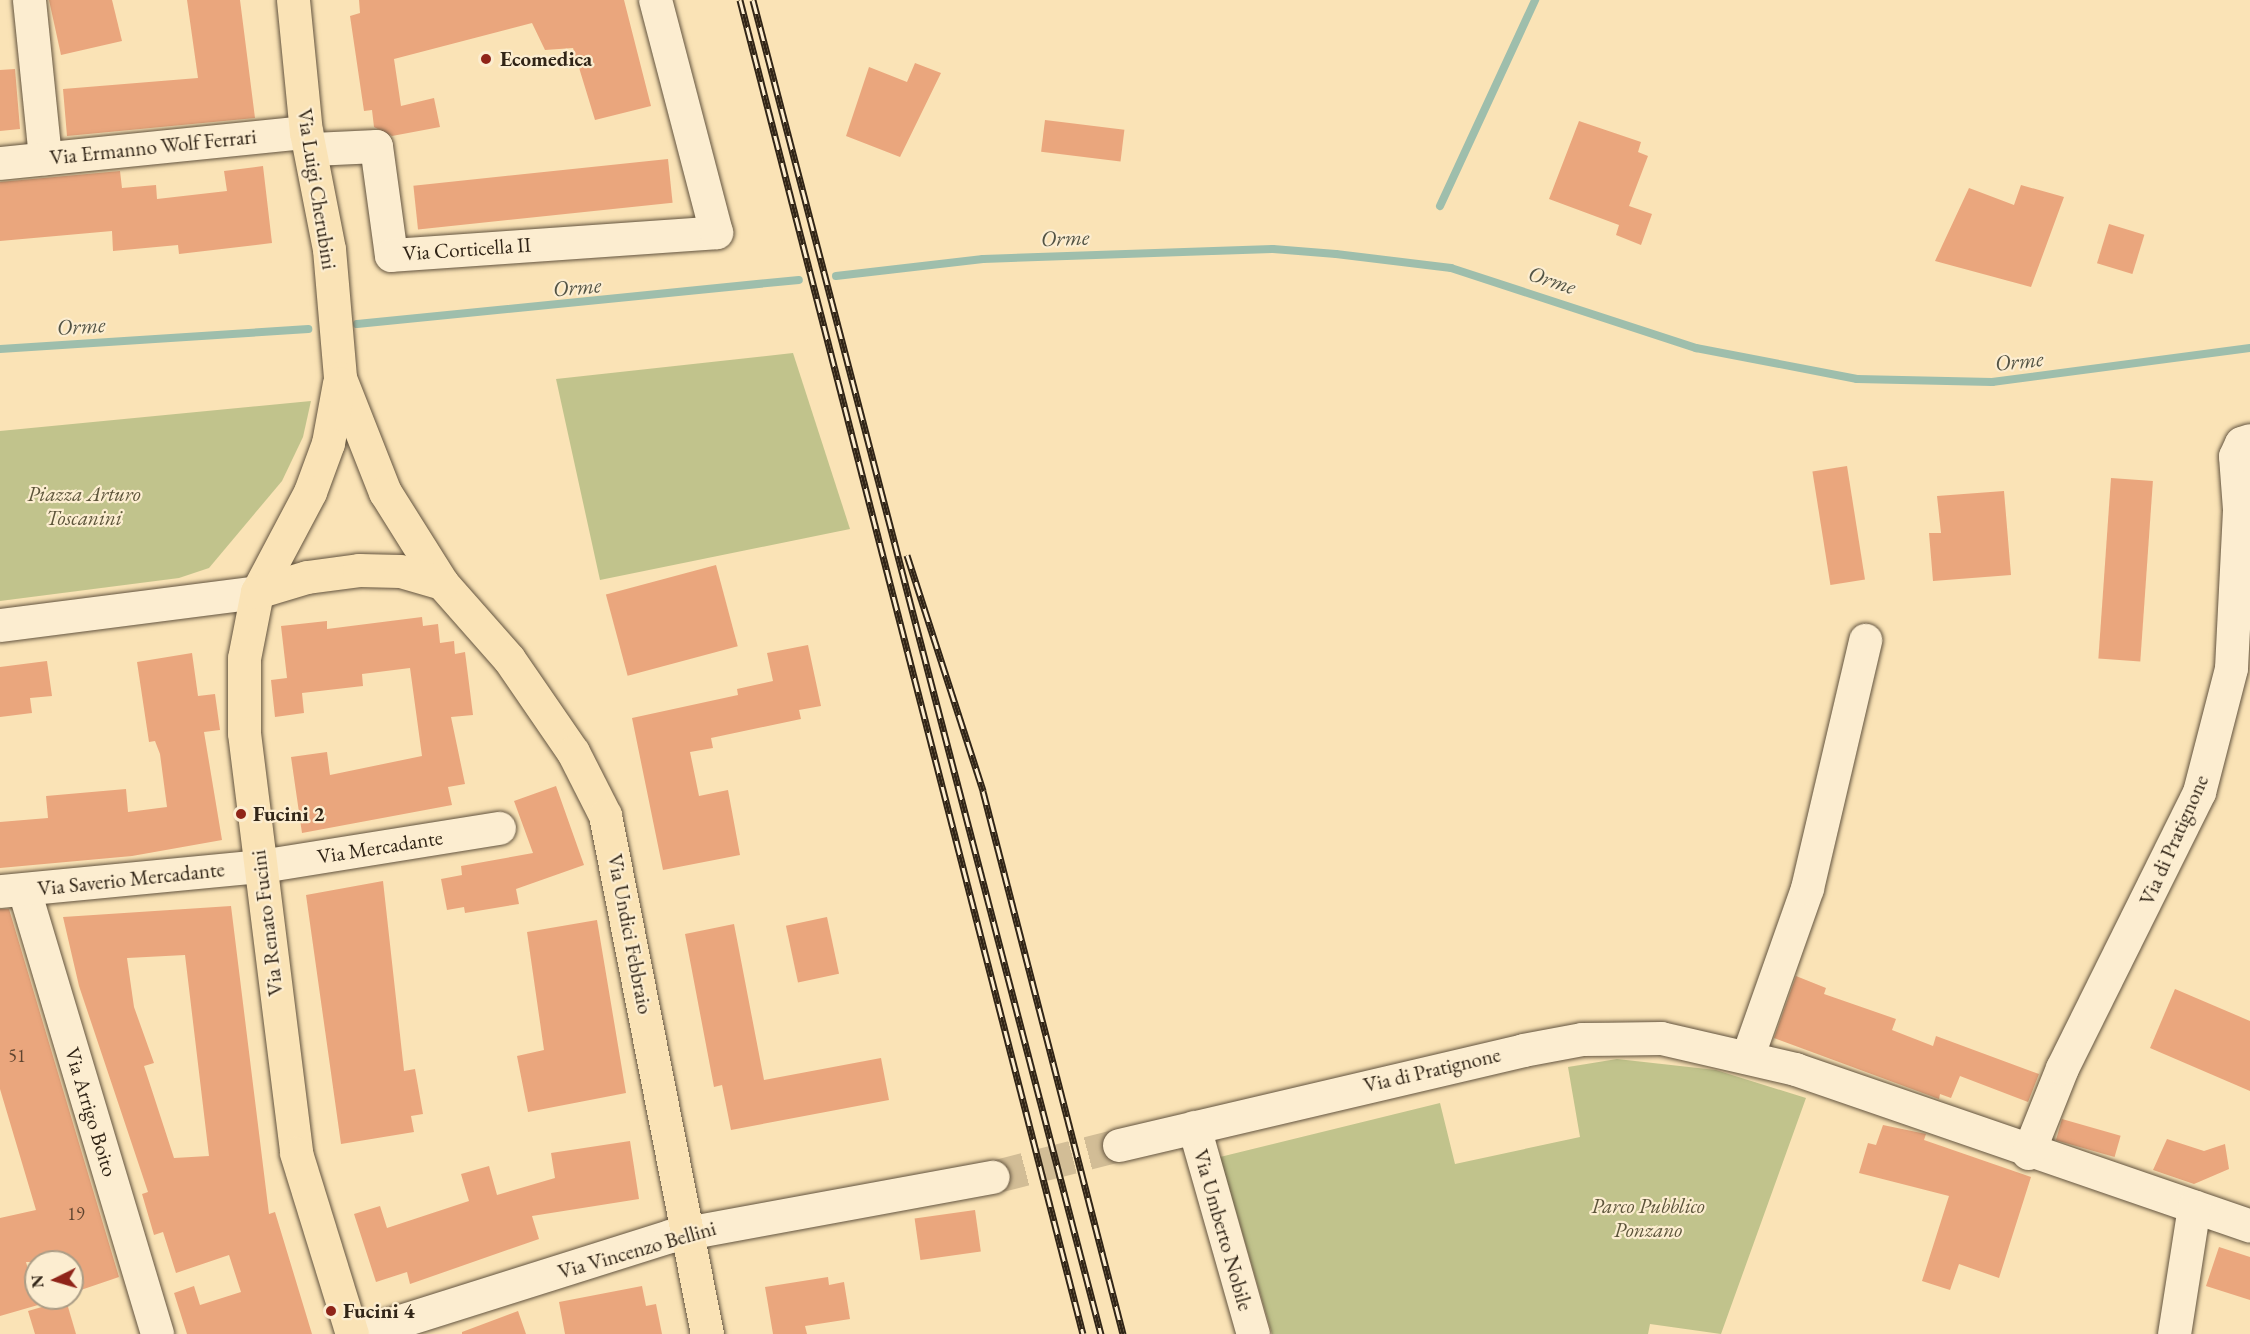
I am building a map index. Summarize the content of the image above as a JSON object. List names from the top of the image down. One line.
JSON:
{"streets":{"main road":["Via Luigi Cherubini","Via Renato Fucini","Via Undici Febbraio"],"street":["Via Ermanno Wolf Ferrari","Via Corticella II","Via di Pratignone","Via Mercadante","Via Saverio Mercadante","Via Arrigo Boito","Via Umberto Nobile","Via Vincenzo Bellini"]},"crossings":[["Via Ermanno Wolf Ferrari","Via Luigi Cherubini"],["Via Ermanno Wolf Ferrari","Via Corticella II"],["Via Luigi Cherubini","Via Corticella II"],["Via Luigi Cherubini","Via Renato Fucini"],["Via Luigi Cherubini","Via Undici Febbraio"],["Via di Pratignone","Via Umberto Nobile"],["Via Mercadante","Via Saverio Mercadante"],["Via Mercadante","Via Renato Fucini"],["Via Saverio Mercadante","Via Renato Fucini"],["Via Saverio Mercadante","Via Arrigo Boito"],["Via Renato Fucini","Via Undici Febbraio"],["Via Undici Febbraio","Via Vincenzo Bellini"]],"water":["Orme"],"parks":["Piazza Arturo Toscanini","Parco Pubblico Ponzano"],"places":["Ecomedica","Fucini 2","Fucini 4"],"house_numbers":["51","19"],"north":"left"}
